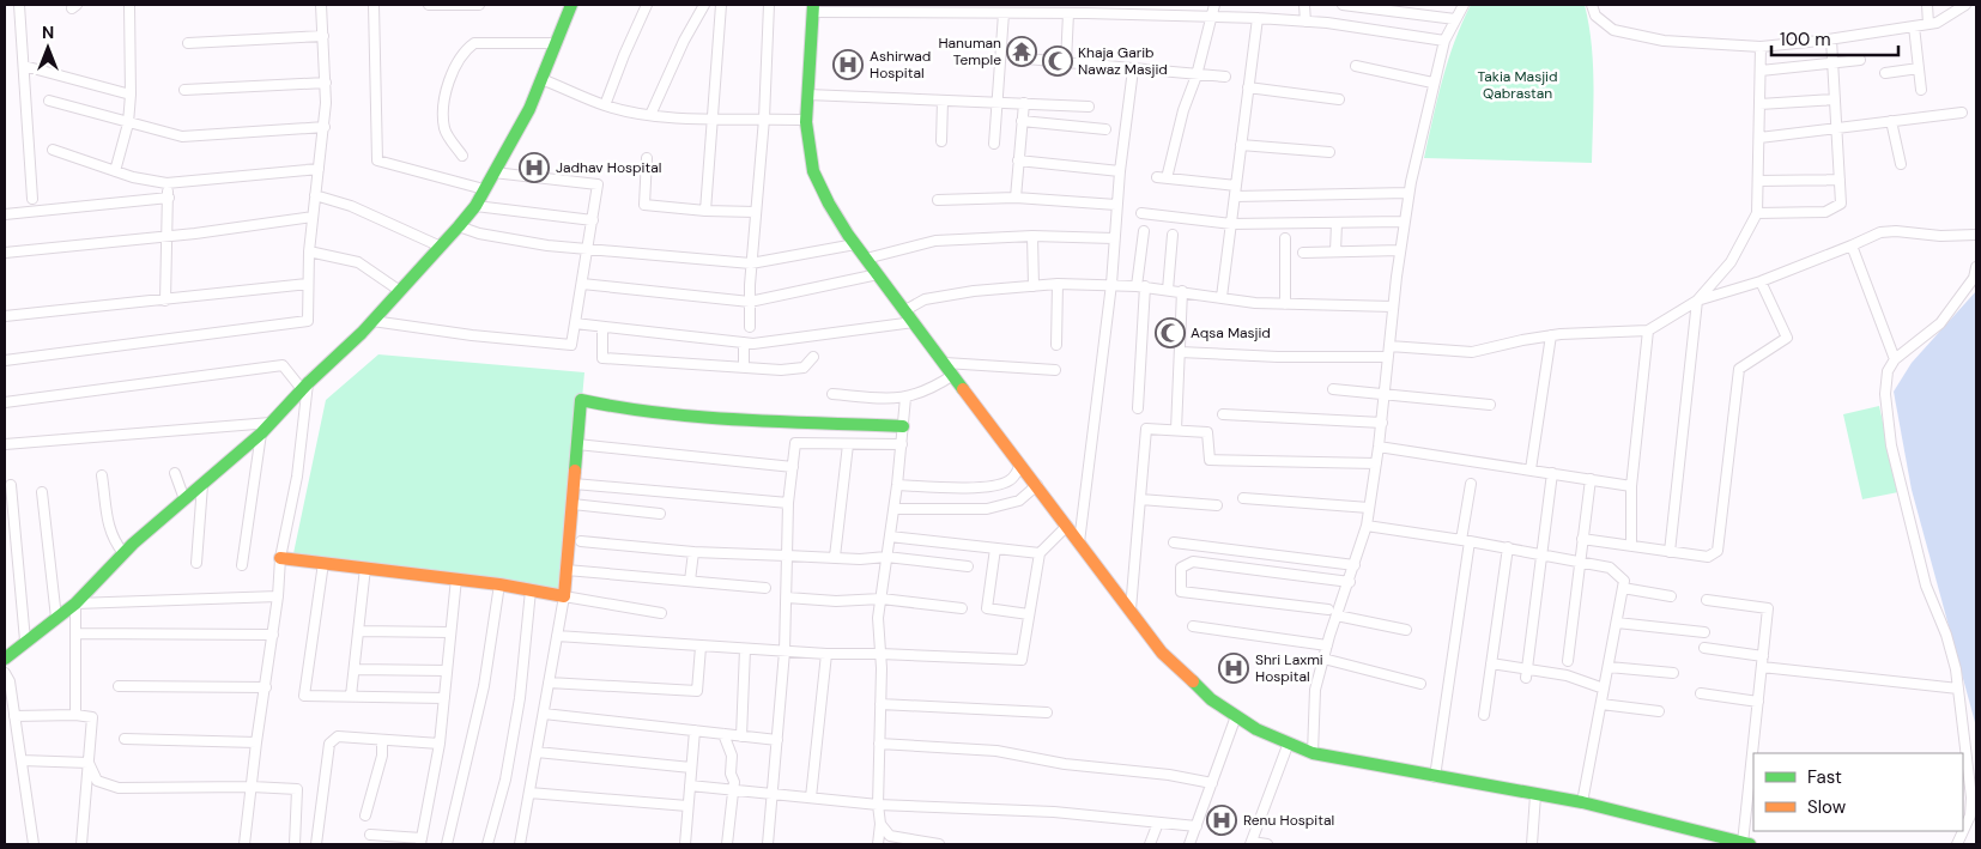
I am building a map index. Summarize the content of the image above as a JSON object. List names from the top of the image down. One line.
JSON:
{"parks":["Takia Masjid Qabrastan"],"places":{"temple":["Hanuman Temple"],"mosque":["Khaja Garib Nawaz Masjid","Aqsa Masjid"],"hospital":["Ashirwad Hospital","Jadhav Hospital","Shri Laxmi Hospital","Renu Hospital"]},"legend":["Fast","Slow"],"scale_bar":"100 m","north":"top"}
